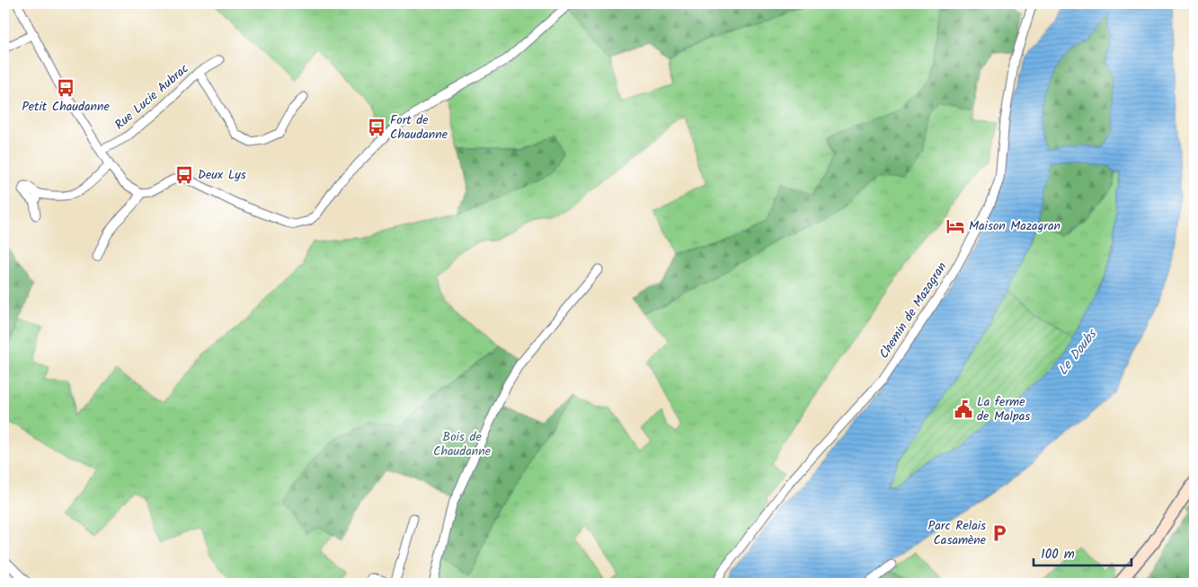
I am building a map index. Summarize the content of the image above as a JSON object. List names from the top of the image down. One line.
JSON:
{"streets":{"street":["Rue Lucie Aubrac","Chemin de Mazagran"]},"water":["Le Doubs"],"parks":["Bois de Chaudanne"],"places":{"bus stop":["Petit Chaudanne","Fort de Chaudanne","Deux Lys"],"hotel":["Maison Mazagran"],"public building":["La ferme de Malpas"],"parking":["Parc Relais Casamène"]},"scale_bar":"100 m"}
